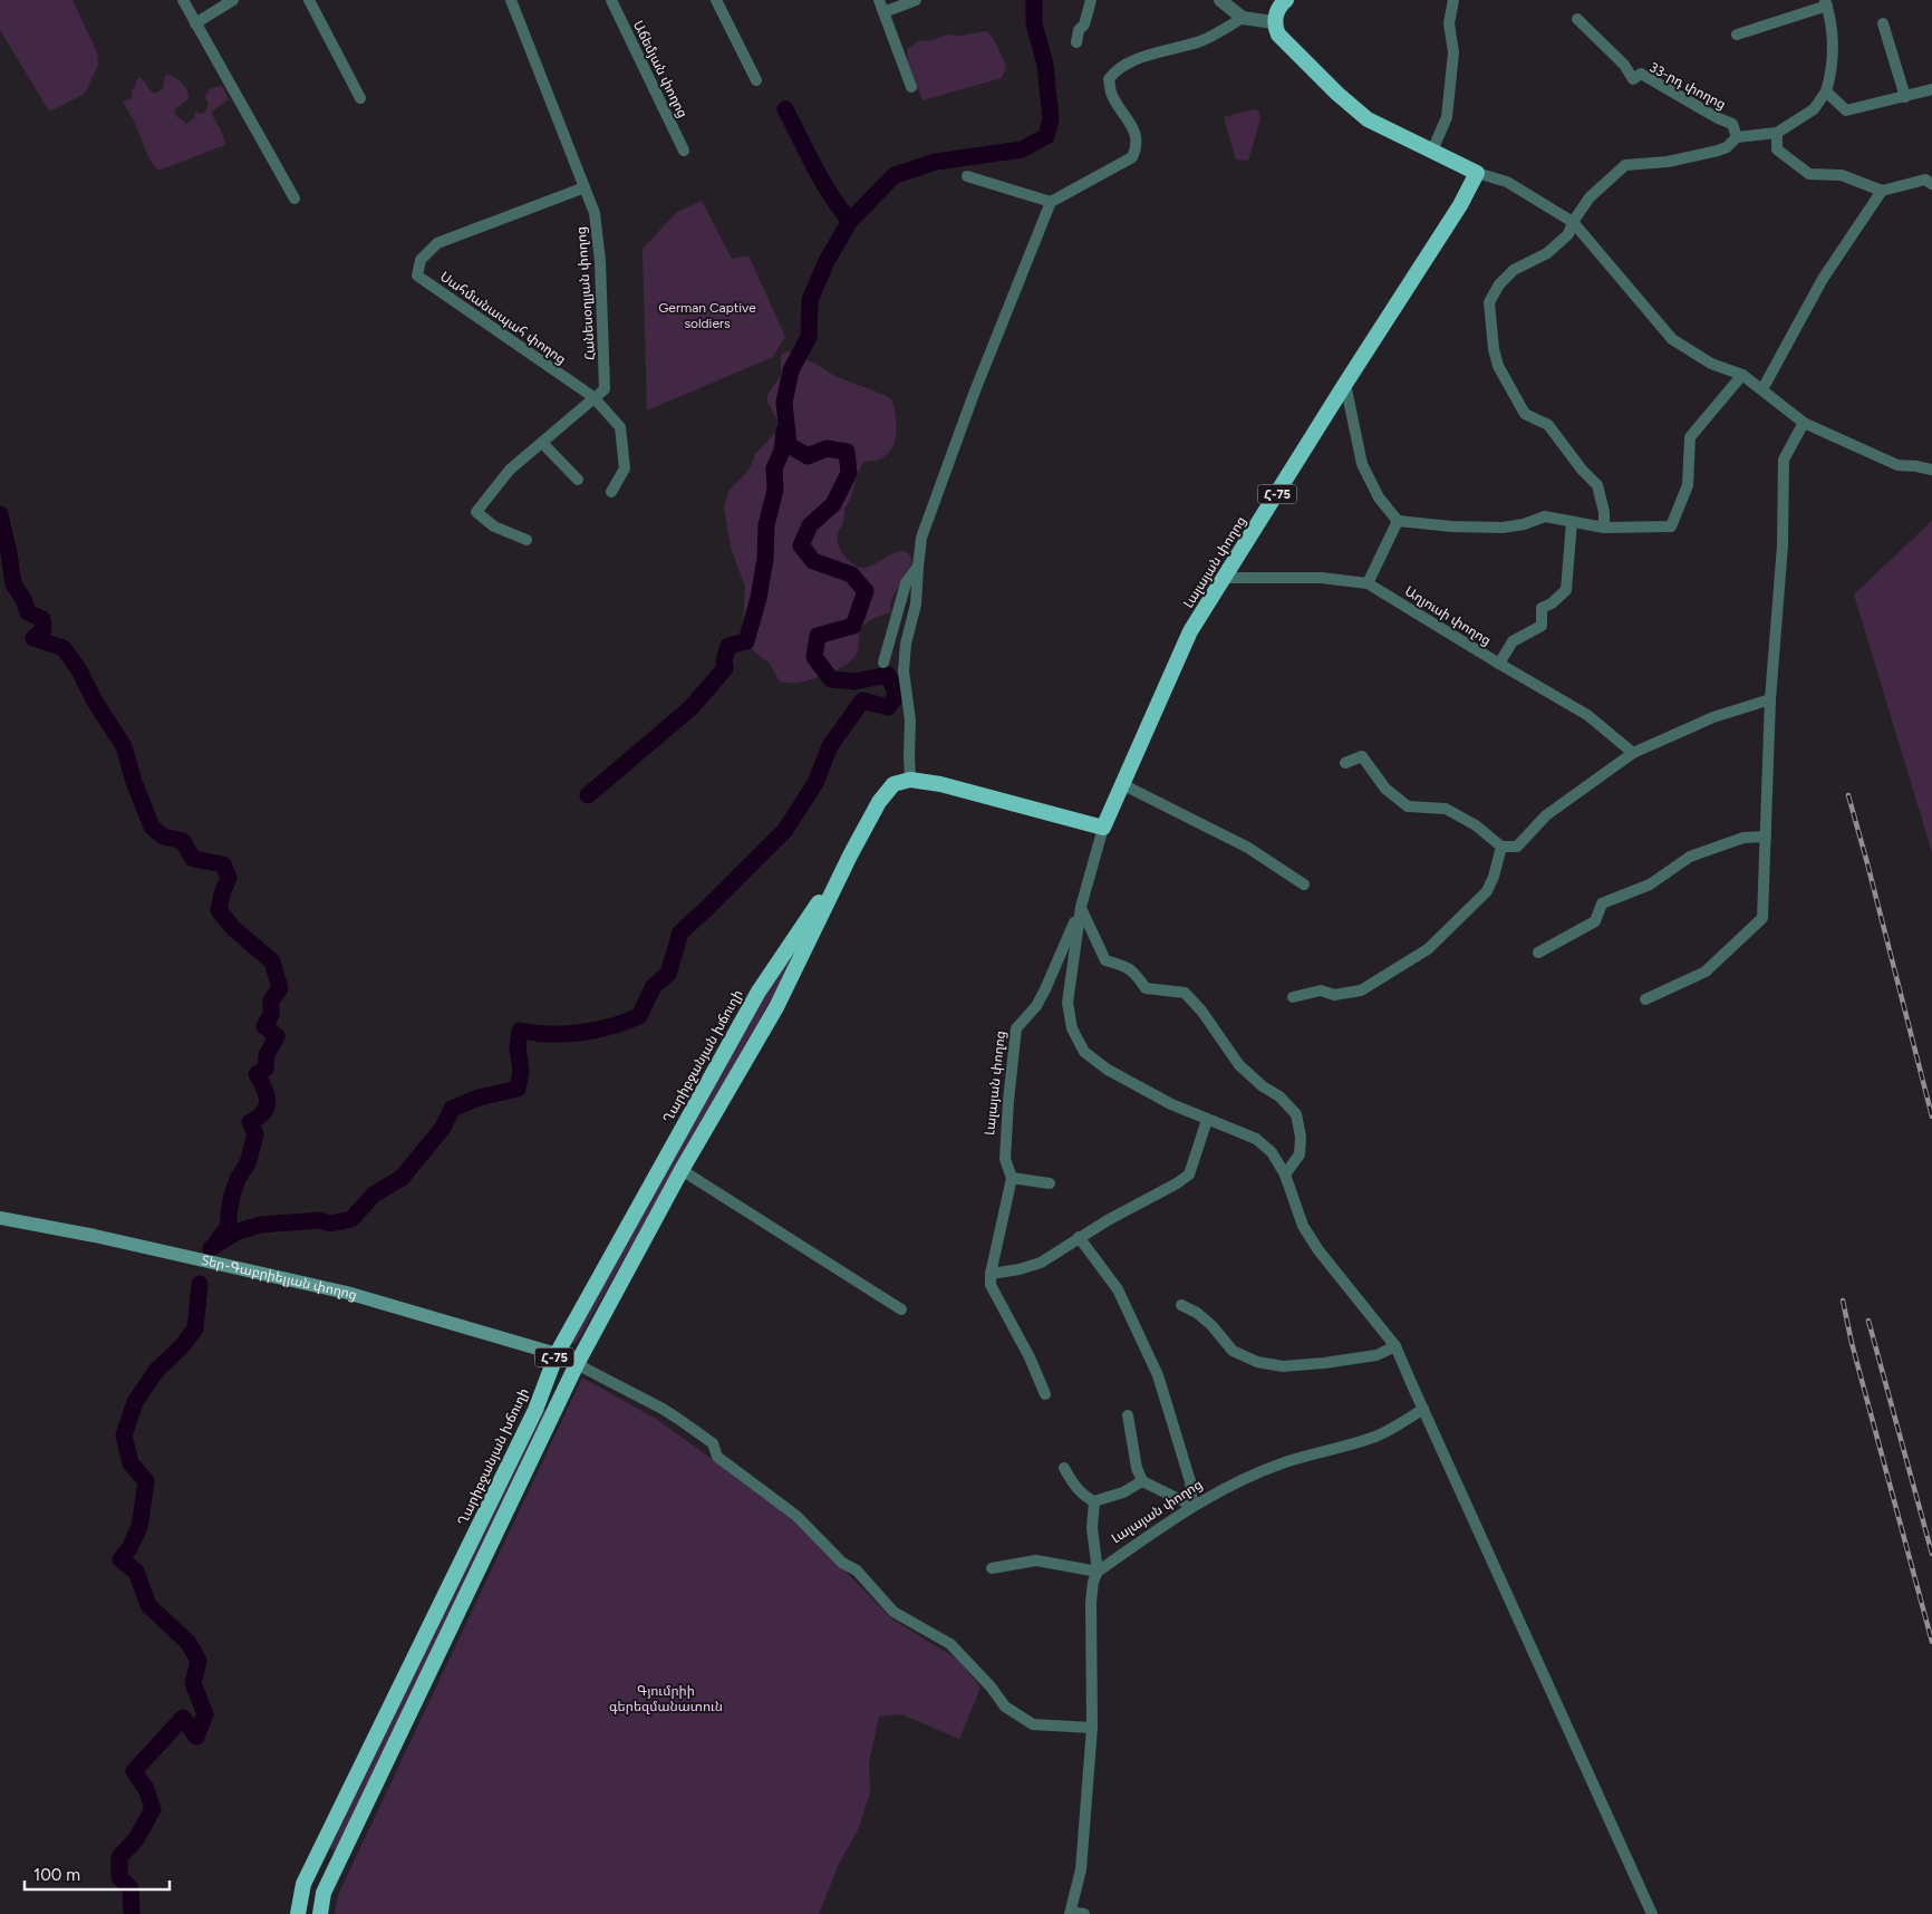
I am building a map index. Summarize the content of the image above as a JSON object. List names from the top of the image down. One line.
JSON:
{"streets":{"highway":["Հ-75","Լալայան փողոց","Ղարիբջանյան խճուղի"],"main road":["Տեր-Գաբրիելյան փողոց"],"street":["Աճեմյան փողոց","33-րդ փողոց","Հանեսօղլյան փողոց","Սահմանապահ փողոց","Աղյուսի փողոց"]},"crossings":[["Հանեսօղլյան փողոց","Սահմանապահ փողոց"],["Լալայան փողոց","Աղյուսի փողոց"],["Ղարիբջանյան խճուղի","Տեր-Գաբրիելյան փողոց"]],"parks":["German Captive soldiers","Գյումրիի գերեզմանատուն"],"scale_bar":"100 m"}
